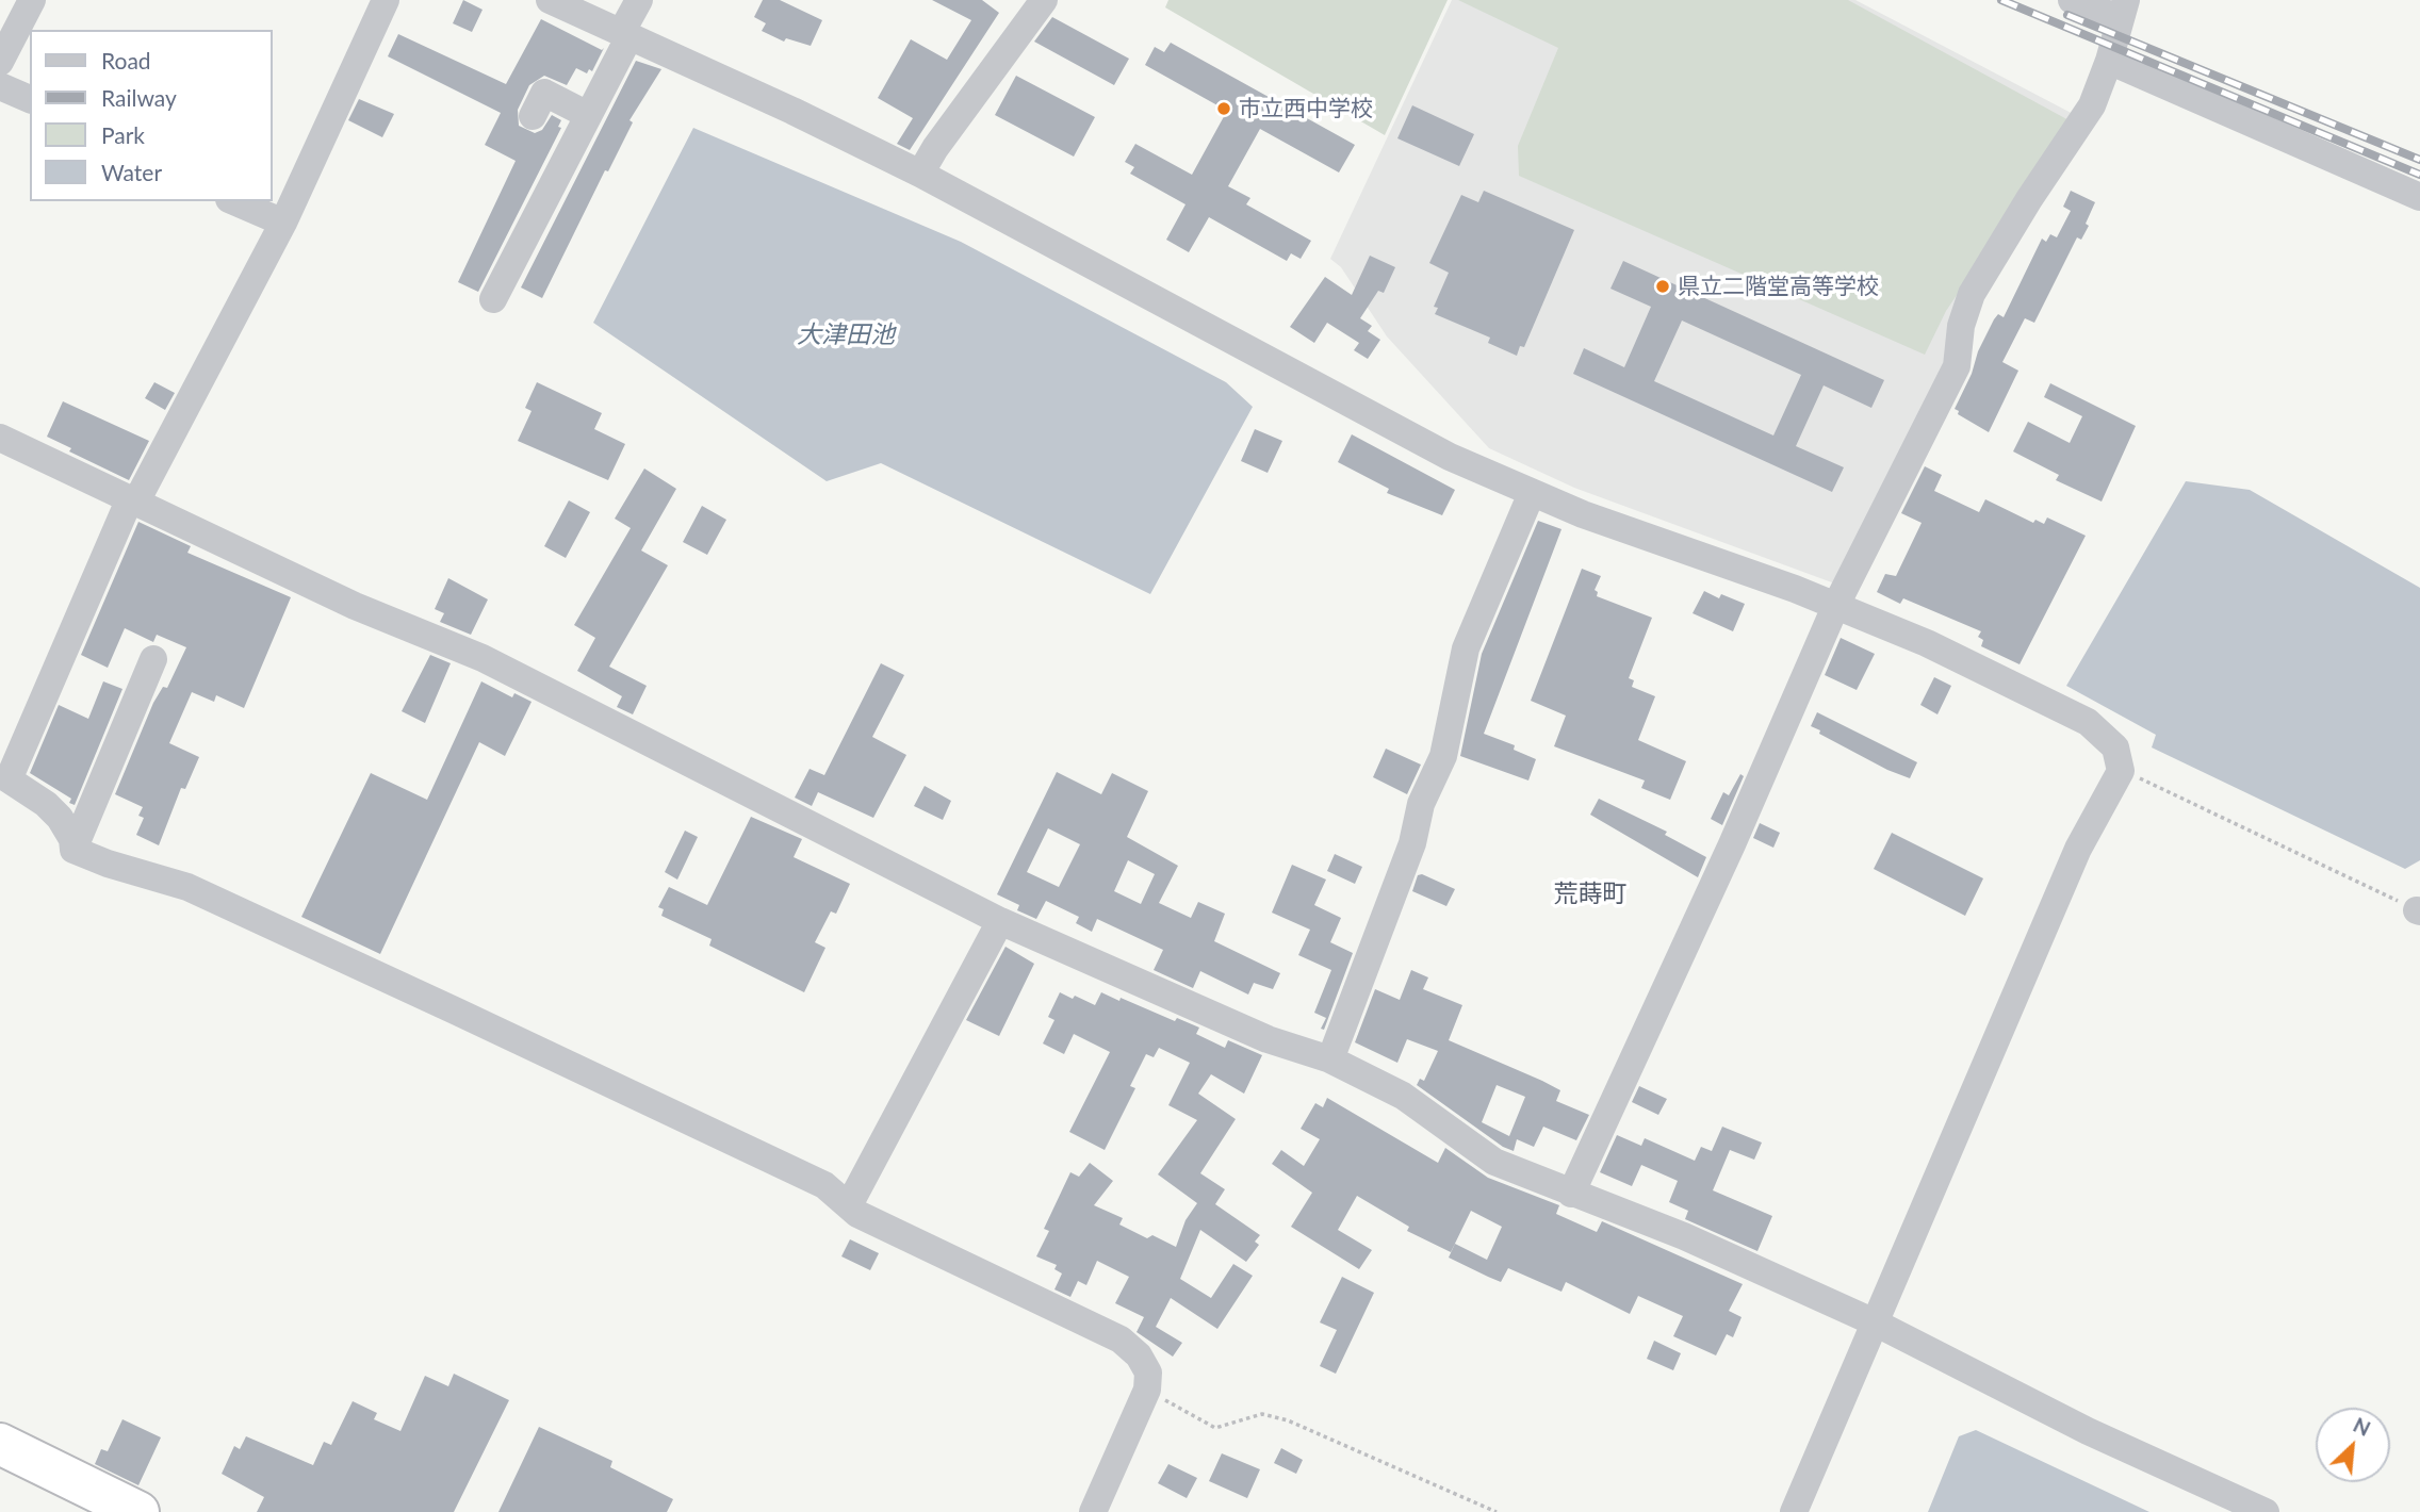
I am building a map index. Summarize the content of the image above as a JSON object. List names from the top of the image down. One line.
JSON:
{"districts":["荒蒔町"],"water":["大津田池"],"places":["市立西中学校","県立二階堂高等学校"],"legend":["Road","Railway","Park","Water"],"north":"top right"}
